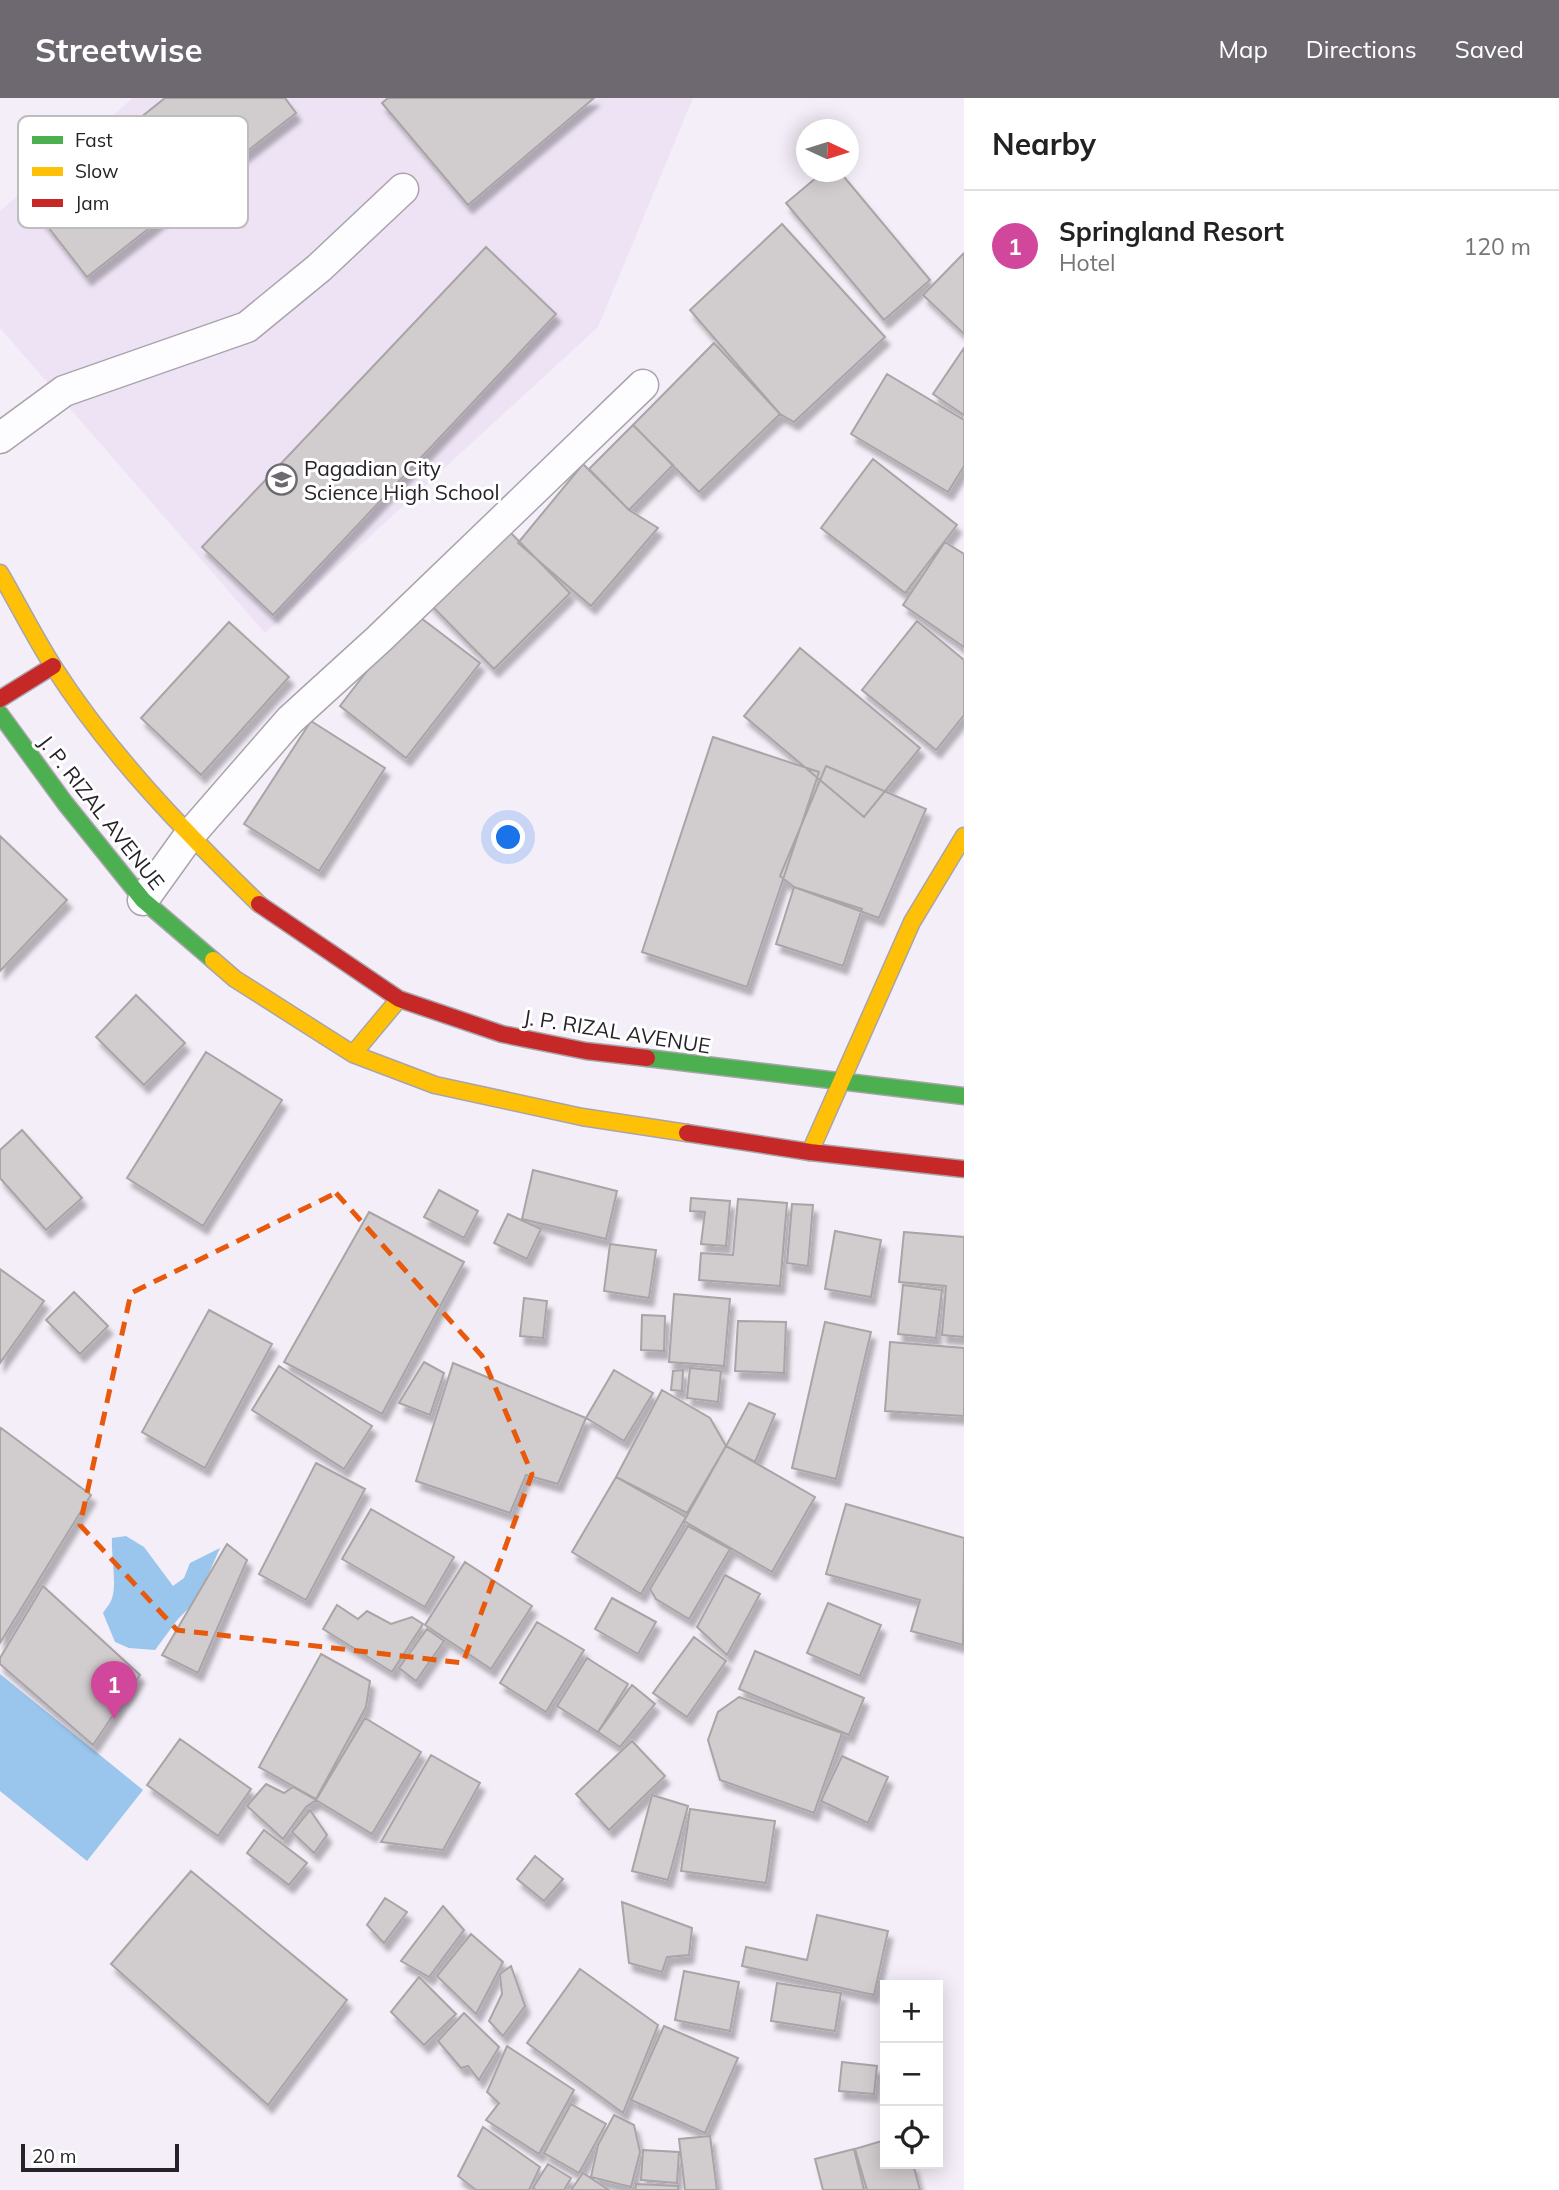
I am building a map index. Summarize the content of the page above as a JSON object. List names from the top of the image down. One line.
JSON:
{"streets":{"main road":["J. P. RIZAL AVENUE"]},"places":{"school or university":["Pagadian City Science High School"]},"legend":["Fast","Slow","Jam"],"scale_bar":"20 m","north":"right","page":{"header":"Streetwise","nav":["Map","Directions","Saved"],"heading":"Nearby","list":[{"mark":"1","name":"Springland Resort","note":"Hotel","value":"120 m"}],"pins":"1","map_buttons":["+","−"],"scale":"20 m"}}
